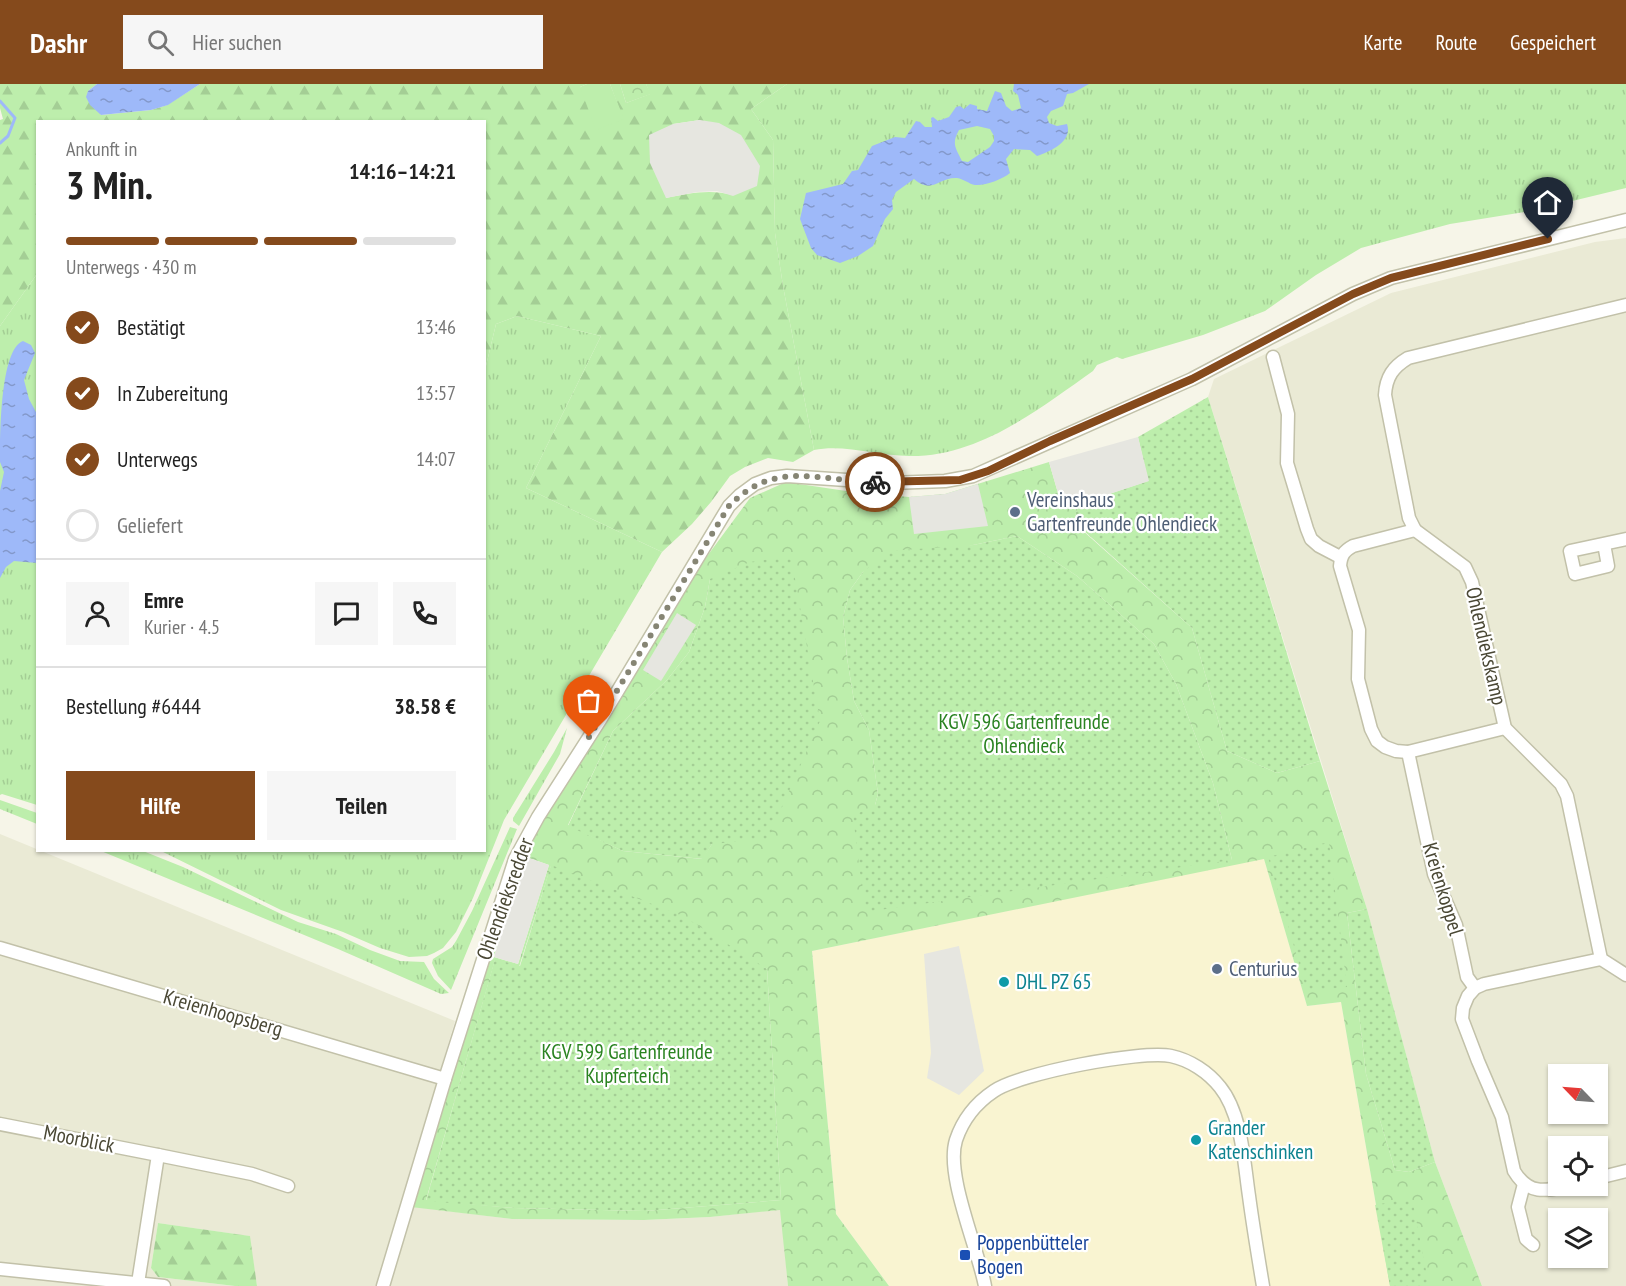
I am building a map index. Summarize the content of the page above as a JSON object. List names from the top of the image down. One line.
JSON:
{"streets":{"street":["Ohlendiekskamp","Kreienkoppel","Ohlendieksredder","Kreienhoopsberg","Moorblick"]},"crossings":[["Ohlendieksredder","Kreienhoopsberg"]],"parks":["KGV 596 Gartenfreunde Ohlendieck","KGV 599 Gartenfreunde Kupferteich"],"places":{"other":["Vereinshaus Gartenfreunde Ohlendieck","Centurius","DHL PZ 65","Grander Katenschinken"],"transit":["Poppenbütteler Bogen"]},"north":"top left","page":{"header":"Dashr","search":"Hier suchen","nav":["Karte","Route","Gespeichert"],"heading":["3 Min.","Ankunft in","14:16–14:21"],"panel":["Emre","Kurier · 4.5","Bestellung #6444","38.58 €"],"bar":"Unterwegs · 430 m","list":[["Bestätigt","13:46"],["In Zubereitung","13:57"],["Unterwegs","14:07"],"Geliefert"],"buttons":["Hilfe","Teilen"]}}
